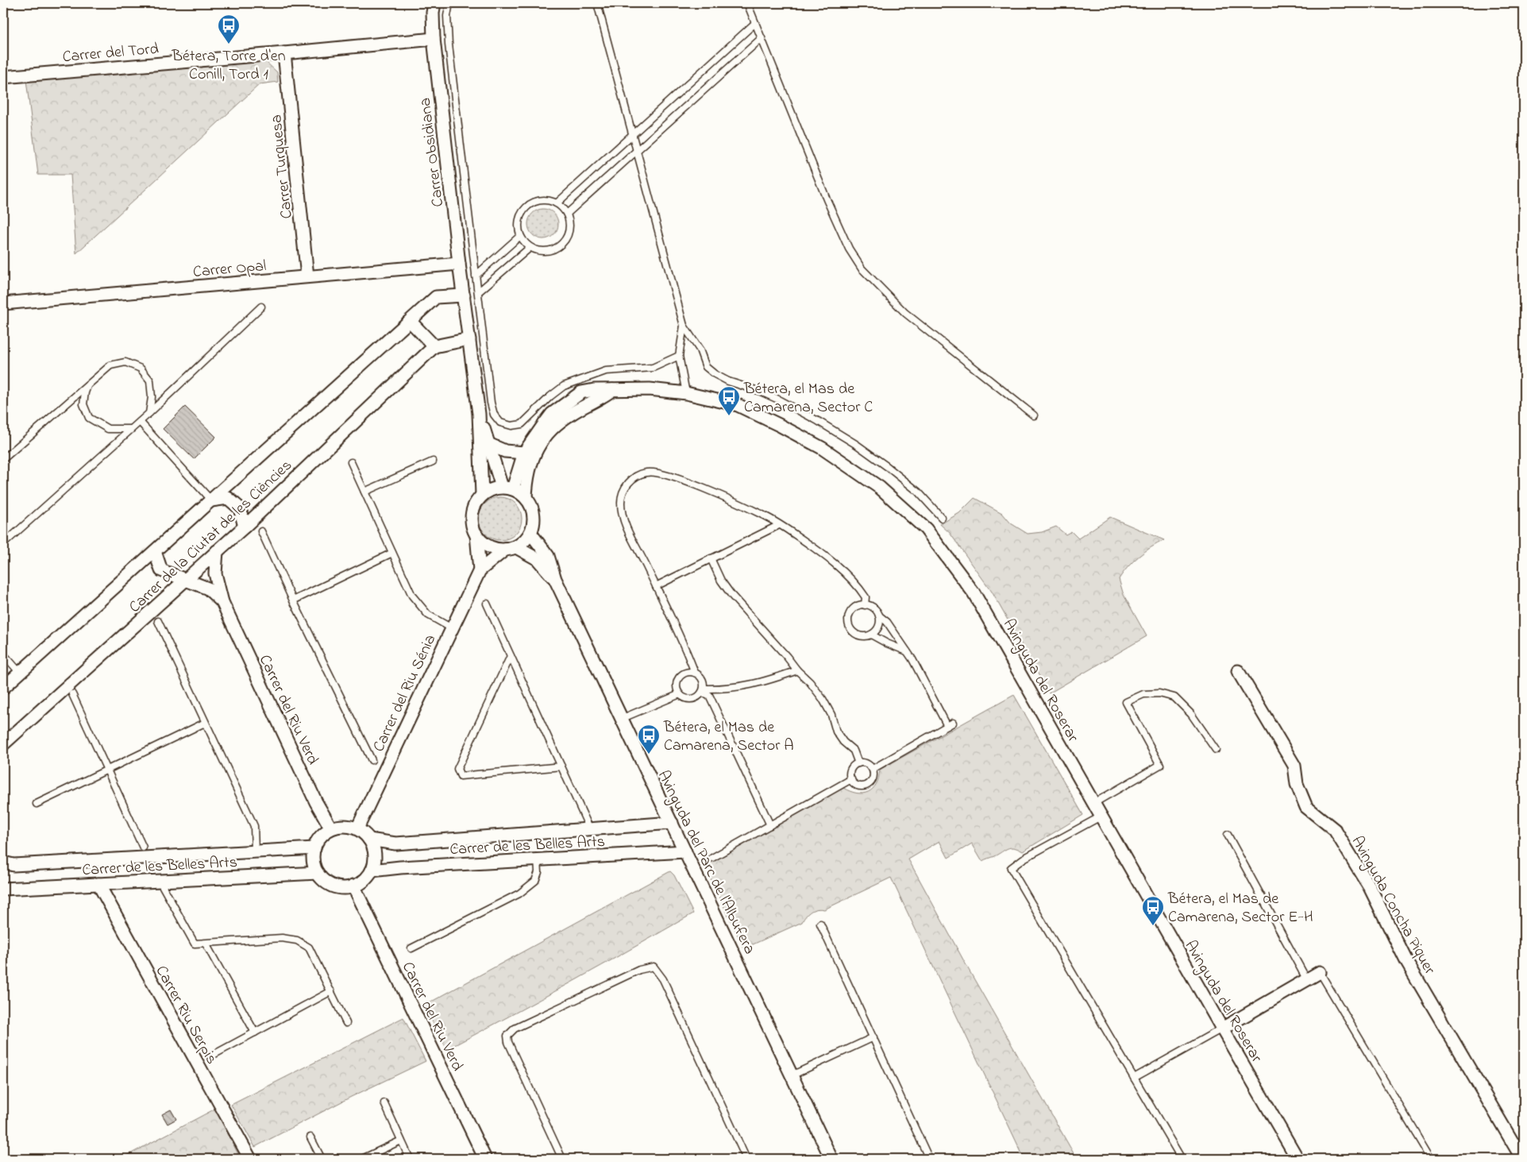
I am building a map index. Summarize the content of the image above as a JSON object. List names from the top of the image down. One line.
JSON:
{"streets":{"street":["Carrer del Tord","Carrer Obsidiana","Carrer Turquesa","Carrer Opal","Carrer de la Ciutat de les Ciències","Avinguda del Roserar","Carrer del Riu Sénia","Carrer del Riu Verd","Carrer de les Belles Arts","Avinguda del Parc de l'Albufera","Avinguda Concha Piquer","Carrer Riu Serpis"]},"crossings":[["Carrer del Tord","Carrer Obsidiana"],["Carrer del Tord","Carrer Turquesa"],["Carrer Obsidiana","Carrer Opal"],["Carrer Turquesa","Carrer Opal"],["Carrer de la Ciutat de les Ciències","Carrer del Riu Verd"],["Avinguda del Roserar","Carrer del Riu Sénia"],["Avinguda del Roserar","Avinguda del Parc de l'Albufera"],["Carrer del Riu Sénia","Carrer del Riu Verd"],["Carrer del Riu Sénia","Carrer de les Belles Arts"],["Carrer del Riu Sénia","Avinguda del Parc de l'Albufera"],["Carrer del Riu Verd","Carrer de les Belles Arts"],["Carrer de les Belles Arts","Avinguda del Parc de l'Albufera"],["Carrer de les Belles Arts","Carrer Riu Serpis"]],"places":{"bus stop":["Bétera, Torre d'en Conill, Tord 1","Bétera, el Mas de Camarena, Sector C","Bétera, el Mas de Camarena, Sector A","Bétera, el Mas de Camarena, Sector E-H"]}}
